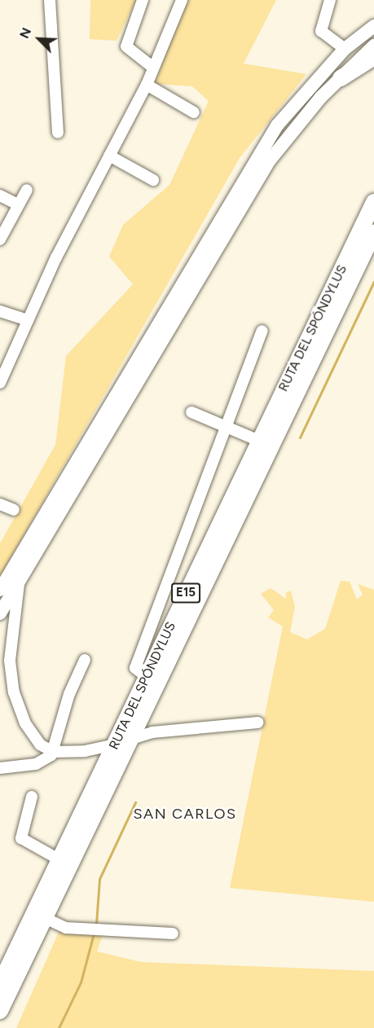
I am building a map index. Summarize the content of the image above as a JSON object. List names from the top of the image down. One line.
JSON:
{"streets":{"highway":["RUTA DEL SPÓNDYLUS","E15"]},"districts":["SAN CARLOS"],"north":"top left"}
